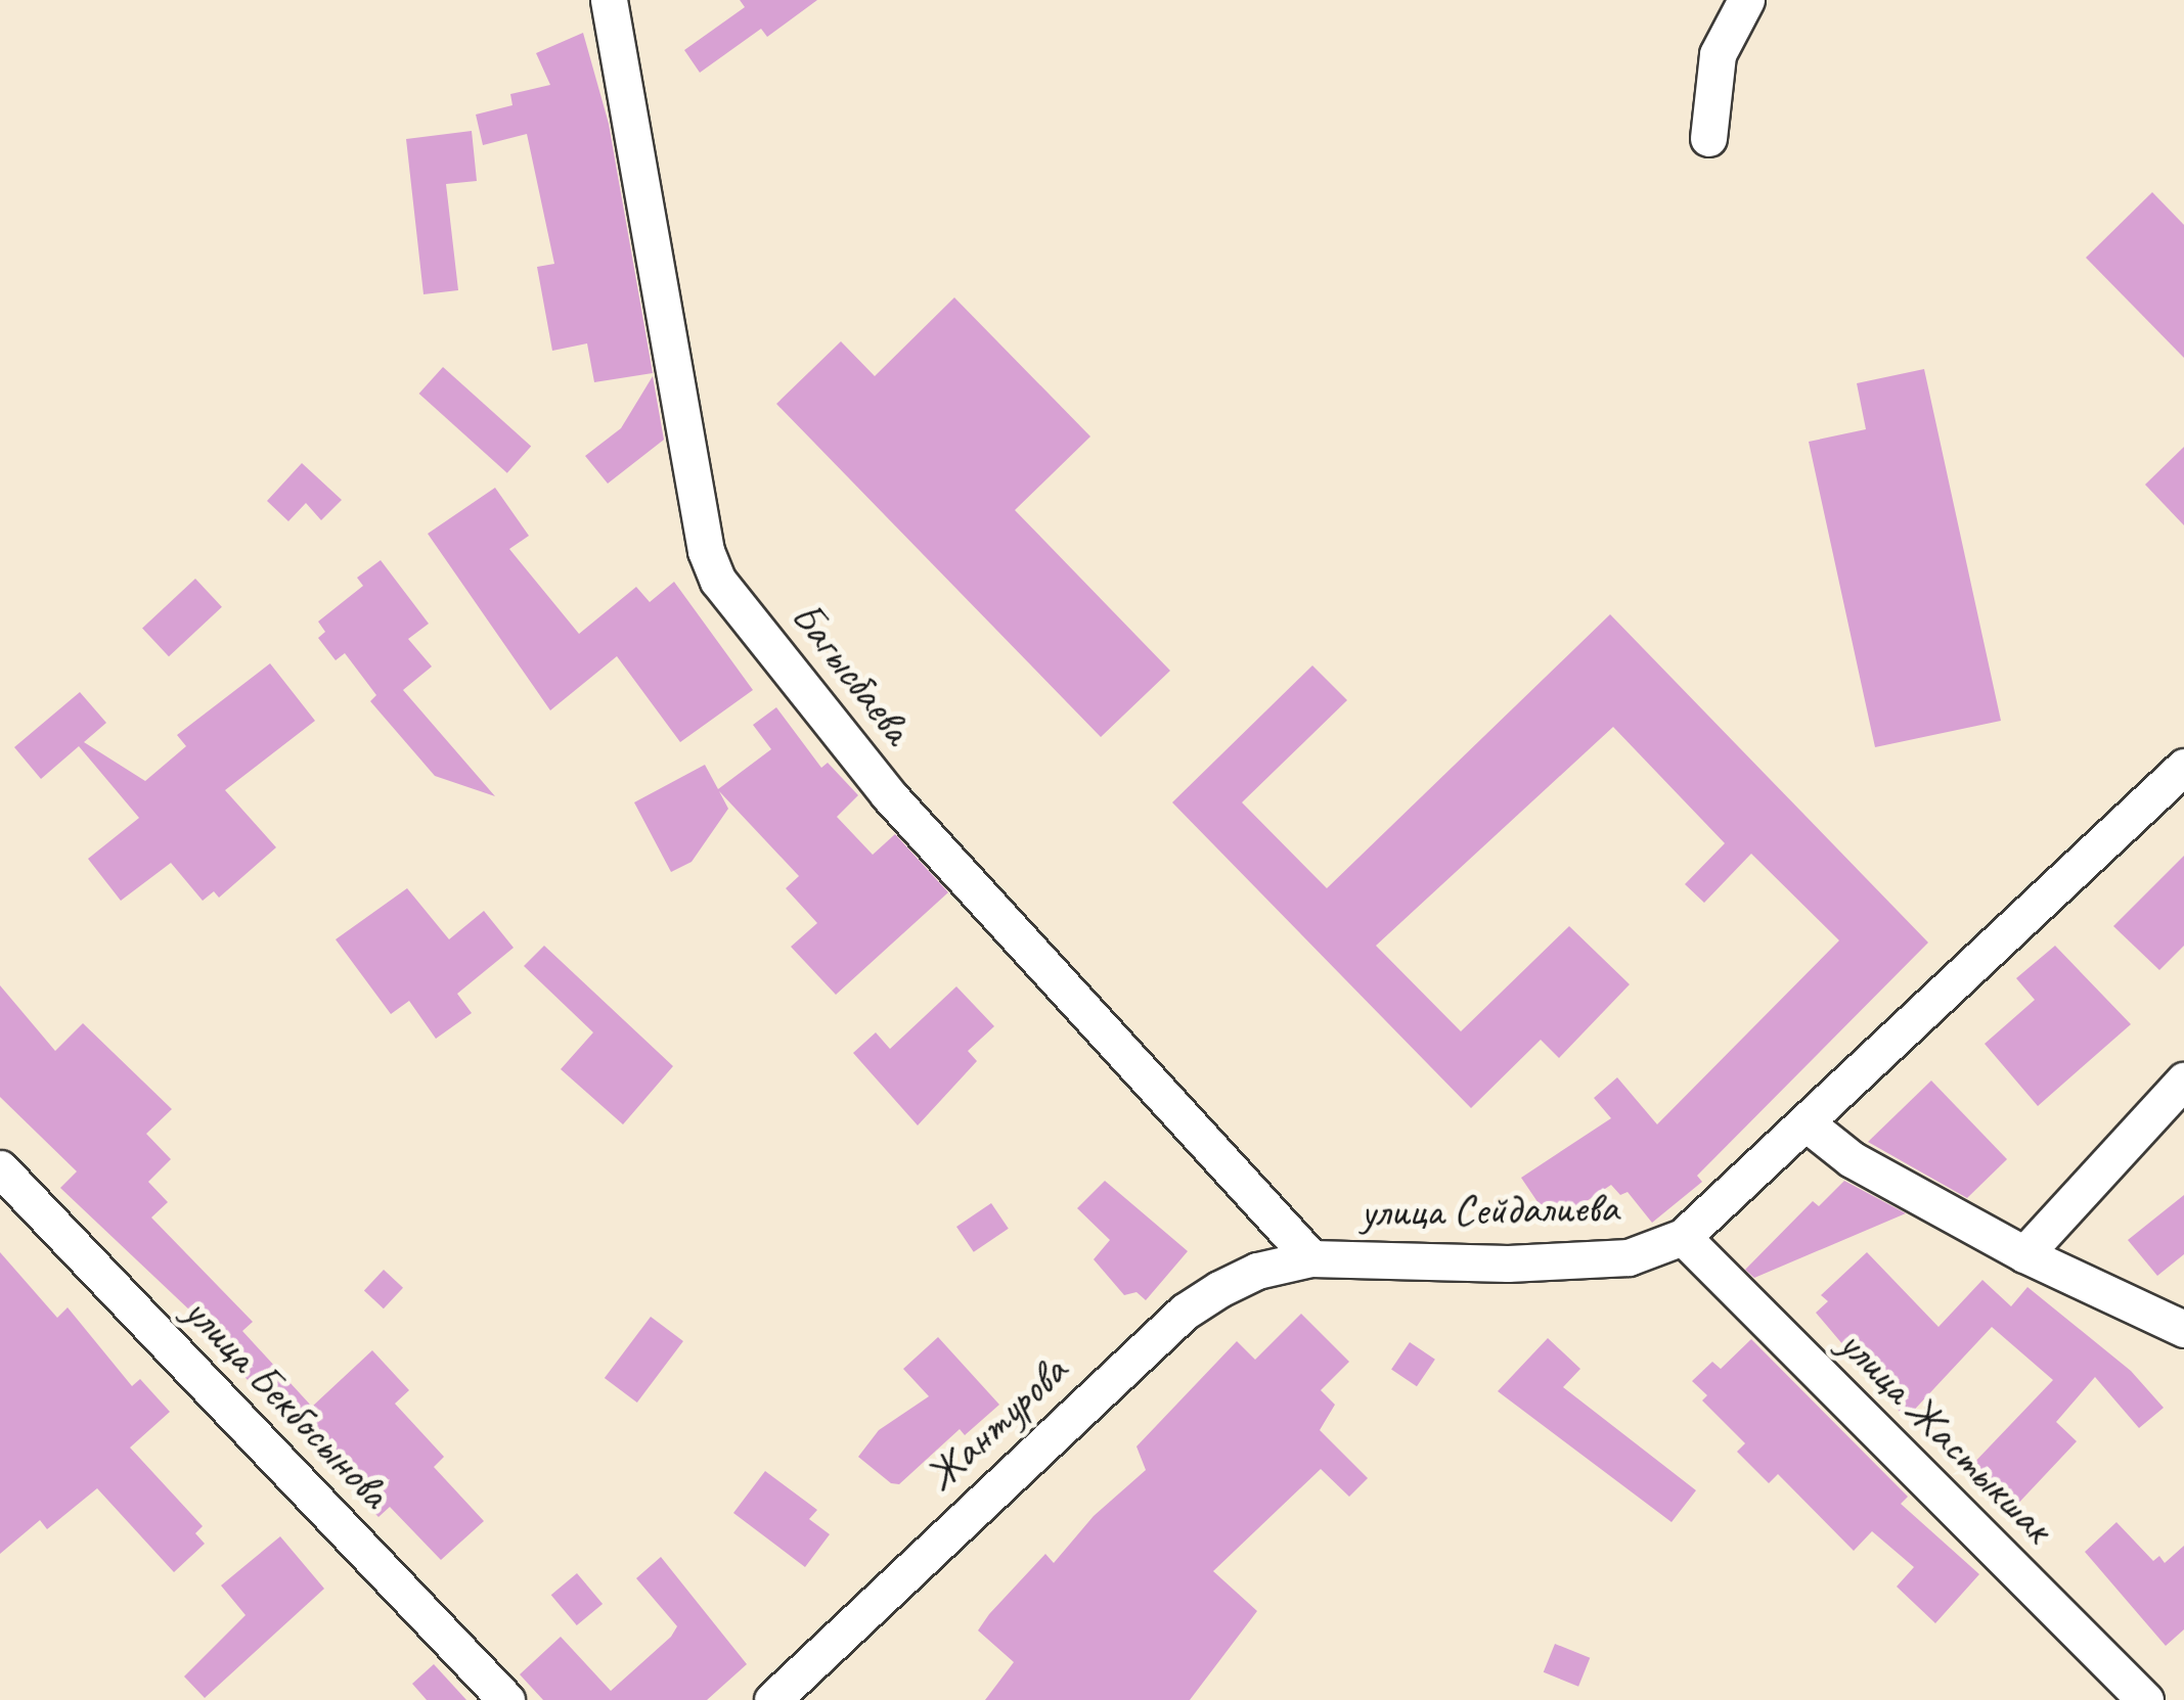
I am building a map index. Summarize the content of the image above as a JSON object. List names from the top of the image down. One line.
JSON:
{"streets":{"street":["Багысбаева","улица Сейдалиева","улица Бекбосынова","Жантурова","улица Жастыкшак"]},"crossings":[["Багысбаева","улица Сейдалиева"],["Багысбаева","Жантурова"],["улица Сейдалиева","Жантурова"],["улица Сейдалиева","улица Жастыкшак"]]}
